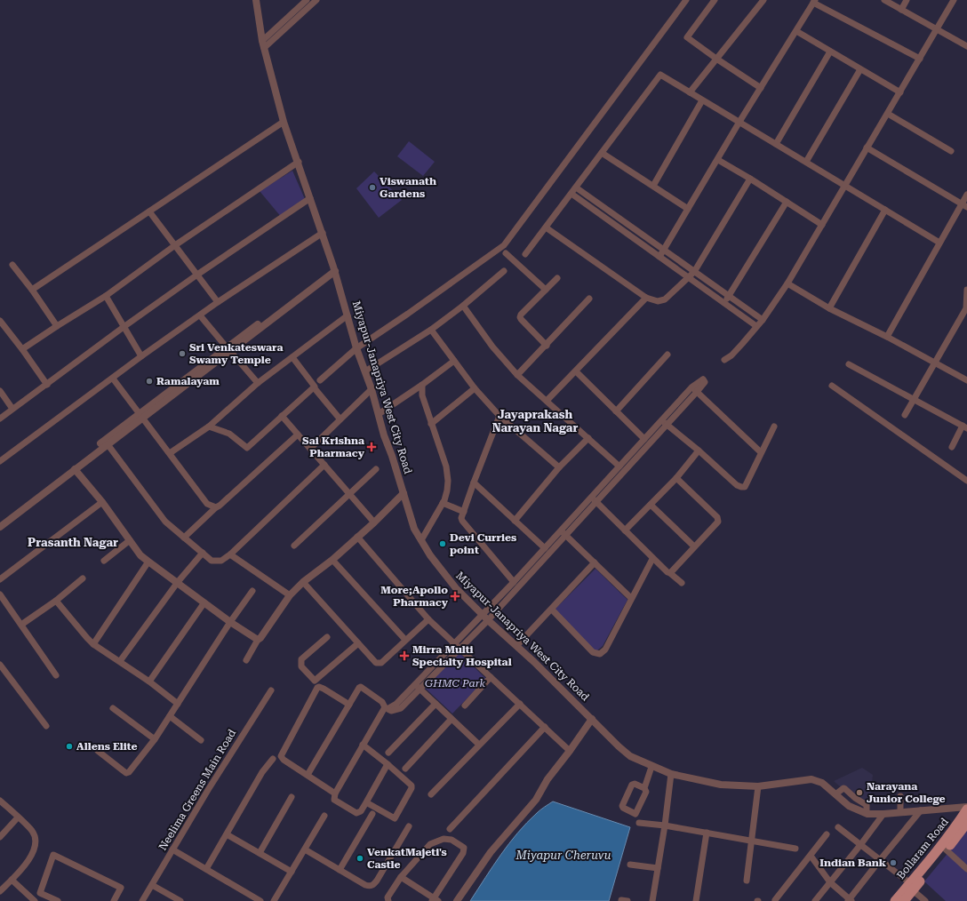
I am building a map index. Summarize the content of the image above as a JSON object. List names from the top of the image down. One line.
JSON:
{"streets":{"main road":["Bollaram Road"],"street":["Miyapur-Janapriya West City Road","Neelima Greens Main Road"]},"crossings":[["Miyapur-Janapriya West City Road","Bollaram Road"]],"districts":["Jayaprakash Narayan Nagar","Prasanth Nagar"],"water":["Miyapur Cheruvu"],"parks":["GHMC Park"],"places":{"other":["Viswanath Gardens","Sri Venkateswara Swamy Temple","Ramalayam","Devi Curries point","Allens Elite","Narayana Junior College","VenkatMajeti's Castle","Indian Bank"],"health":["Sai Krishna Pharmacy","More;Apollo Pharmacy","Mirra Multi Specialty Hospital"]}}
